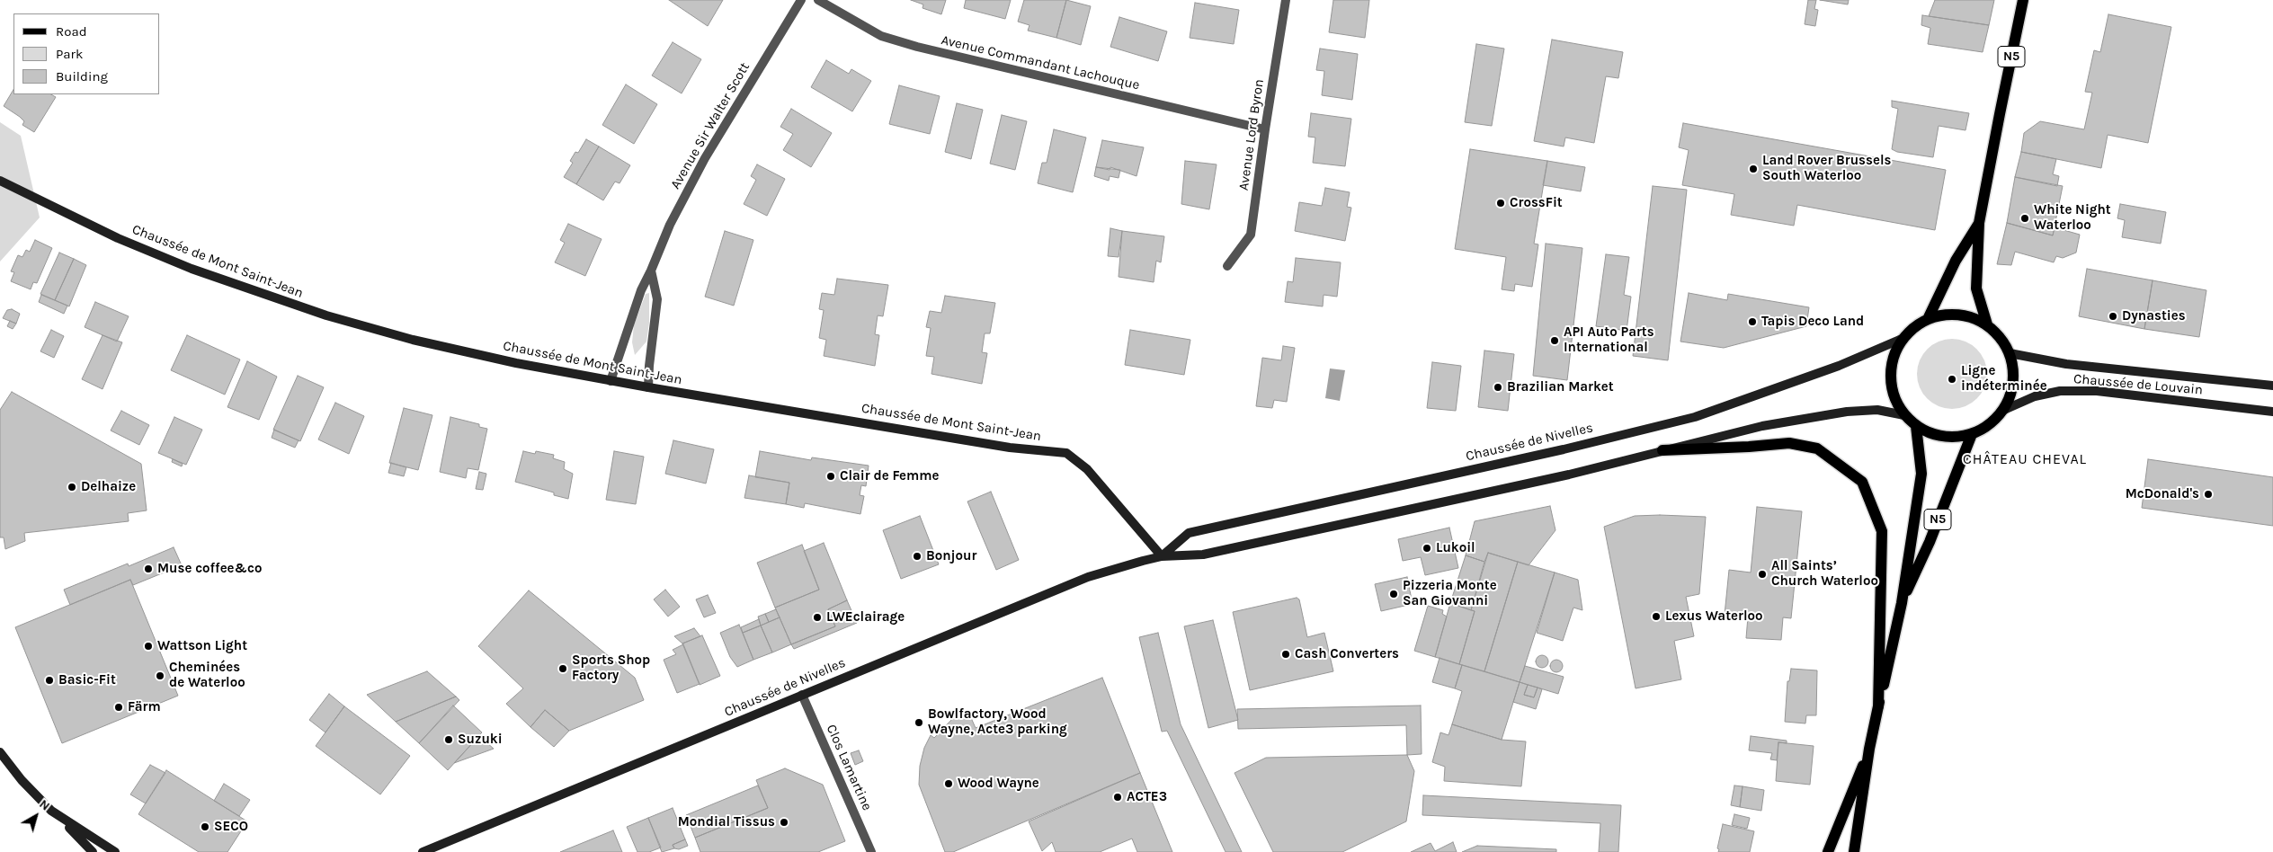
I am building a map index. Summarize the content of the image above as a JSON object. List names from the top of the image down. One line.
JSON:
{"streets":{"main road":["N5","Chaussée de Mont Saint-Jean","Chaussée de Louvain","Chaussée de Nivelles"],"street":["Avenue Commandant Lachouque","Avenue Sir Walter Scott","Avenue Lord Byron","Clos Lamartine"]},"crossings":[["N5","Chaussée de Louvain"],["N5","Chaussée de Nivelles"],["Avenue Commandant Lachouque","Avenue Lord Byron"],["Avenue Sir Walter Scott","Chaussée de Mont Saint-Jean"],["Chaussée de Mont Saint-Jean","Chaussée de Nivelles"],["Chaussée de Louvain","Chaussée de Nivelles"],["Chaussée de Nivelles","Clos Lamartine"]],"districts":["CHÂTEAU CHEVAL"],"places":["Land Rover Brussels South Waterloo","CrossFit","White Night Waterloo","Dynasties","Tapis Deco Land","API Auto Parts International","Ligne indéterminée","Brazilian Market","Clair de Femme","Delhaize","McDonald's","Lukoil","Bonjour","Muse coffee&co","All Saints’ Church Waterloo","Pizzeria Monte San Giovanni","Lexus Waterloo","LWEclairage","Wattson Light","Cash Converters","Sports Shop Factory","Cheminées de Waterloo","Basic-Fit","Färm","Bowlfactory, Wood Wayne, Acte3 parking","Suzuki","Wood Wayne","ACTE3","Mondial Tissus","SECO"],"legend":["Road","Park","Building"],"north":"top right"}
